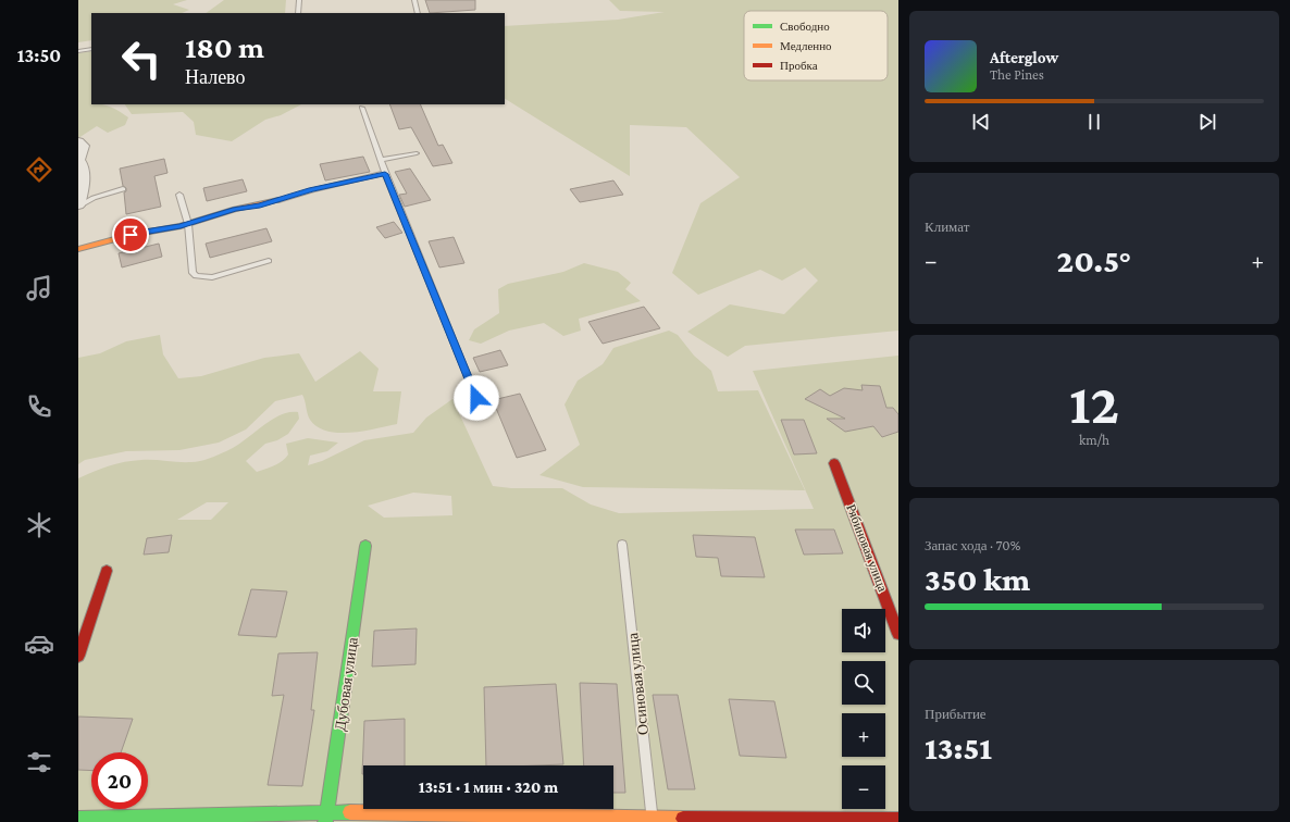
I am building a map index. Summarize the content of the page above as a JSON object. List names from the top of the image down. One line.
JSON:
{"streets":{"street":["Рябиновая улица","Дубовая улица"],"lane":["Осиновая улица"]},"legend":["Свободно","Медленно","Пробка"],"page":{"tabs":"13:50","turn":["180 m","Налево"],"song":["Afterglow","The Pines"],"tile":["Климат",["12","km/h"],["Запас хода · 70%","350 km"],["Прибытие","13:51"]],"heat":["−","20.5°","+"],"map_buttons":["+","−"],"limit":"20","trip":"13:51 · 1 мин · 320 m"}}
